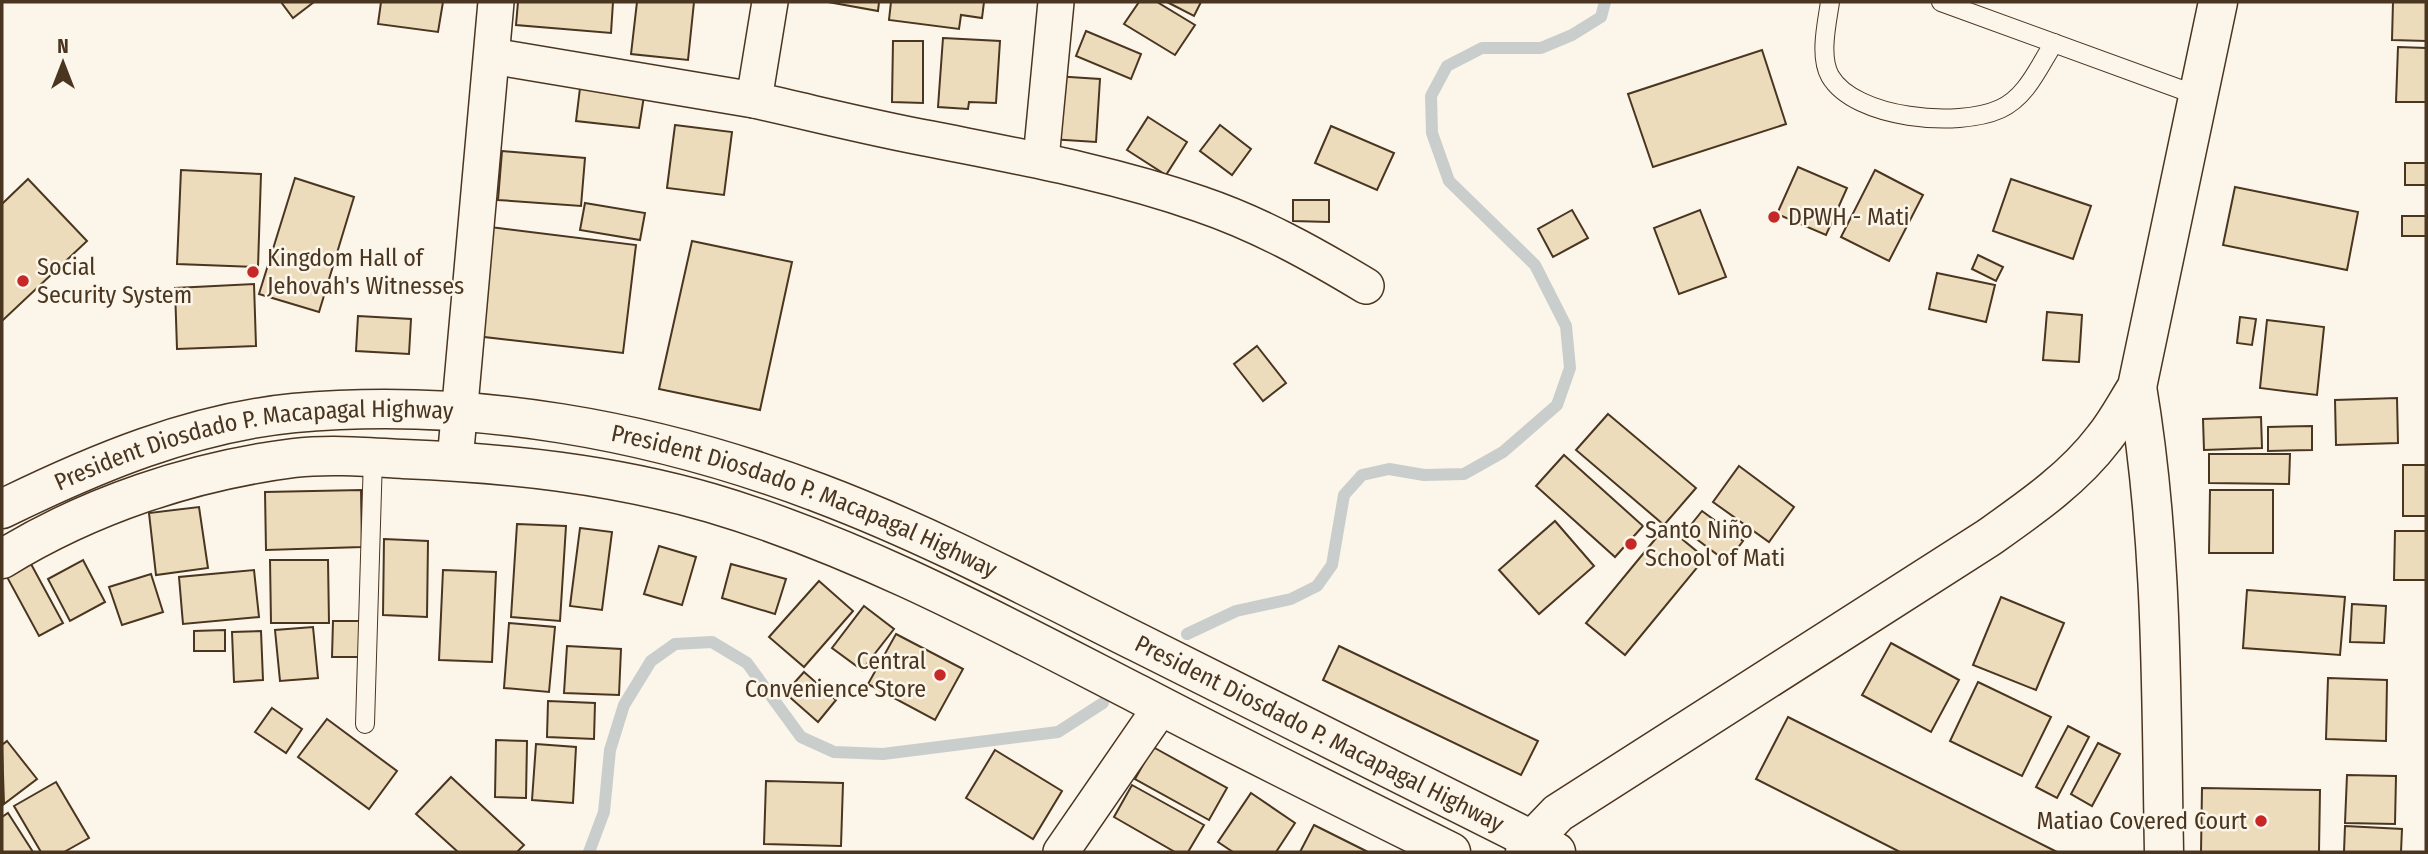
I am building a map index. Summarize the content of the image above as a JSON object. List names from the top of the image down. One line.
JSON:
{"streets":{"main road":["President Diosdado P. Macapagal Highway"]},"places":["DPWH - Mati","Kingdom Hall of Jehovah's Witnesses","Social Security System","Santo Niño School of Mati","Central Convenience Store","Matiao Covered Court"],"north":"top"}
